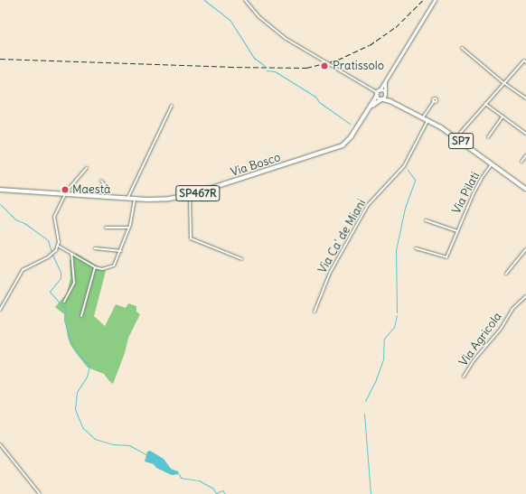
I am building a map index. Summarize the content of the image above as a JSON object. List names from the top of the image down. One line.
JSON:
{"streets":{"main road":["SP7","Via Bosco","SP467R"],"street":["Via Pilati","Via Ca' de Miani","Via Agricola"]},"crossings":[["SP7","Via Bosco"],["SP7","Via Pilati"],["SP7","Via Ca' de Miani"]],"places":["Pratissolo","Maestà"]}
